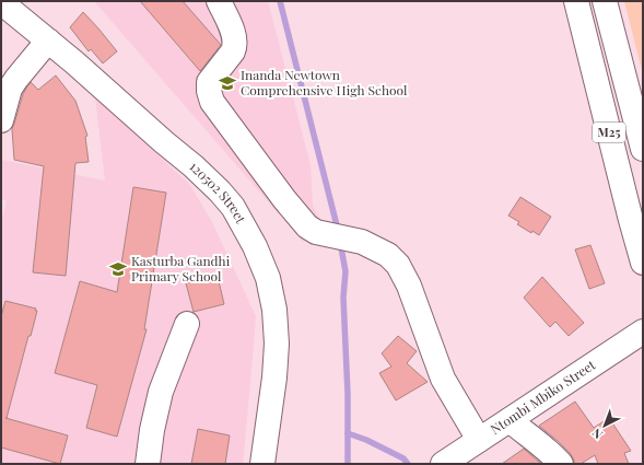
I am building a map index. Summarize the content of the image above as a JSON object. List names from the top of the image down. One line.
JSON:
{"streets":{"street":["M25","120502 Street","Ntombi Mbiko Street"]},"places":{"school or university":["Inanda Newtown Comprehensive High School","Kasturba Gandhi Primary School"]},"north":"bottom left"}
